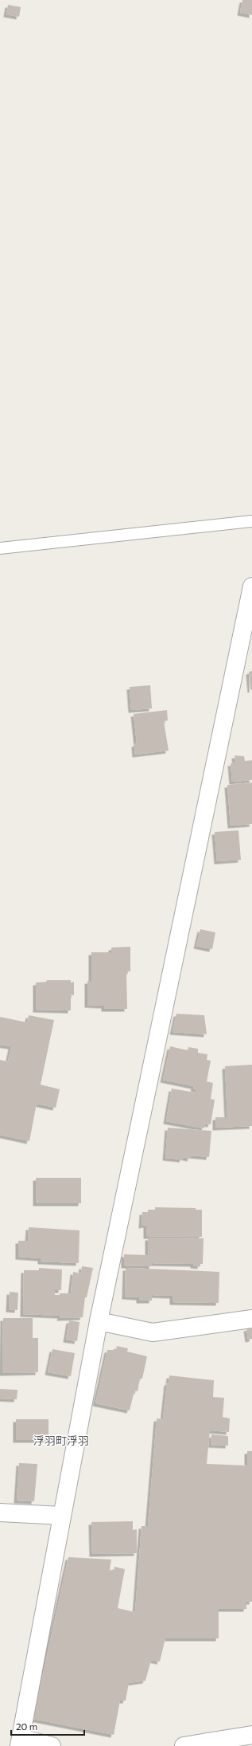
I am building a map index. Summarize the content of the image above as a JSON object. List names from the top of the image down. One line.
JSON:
{"districts":["浮羽町浮羽"],"scale_bar":"20 m"}
